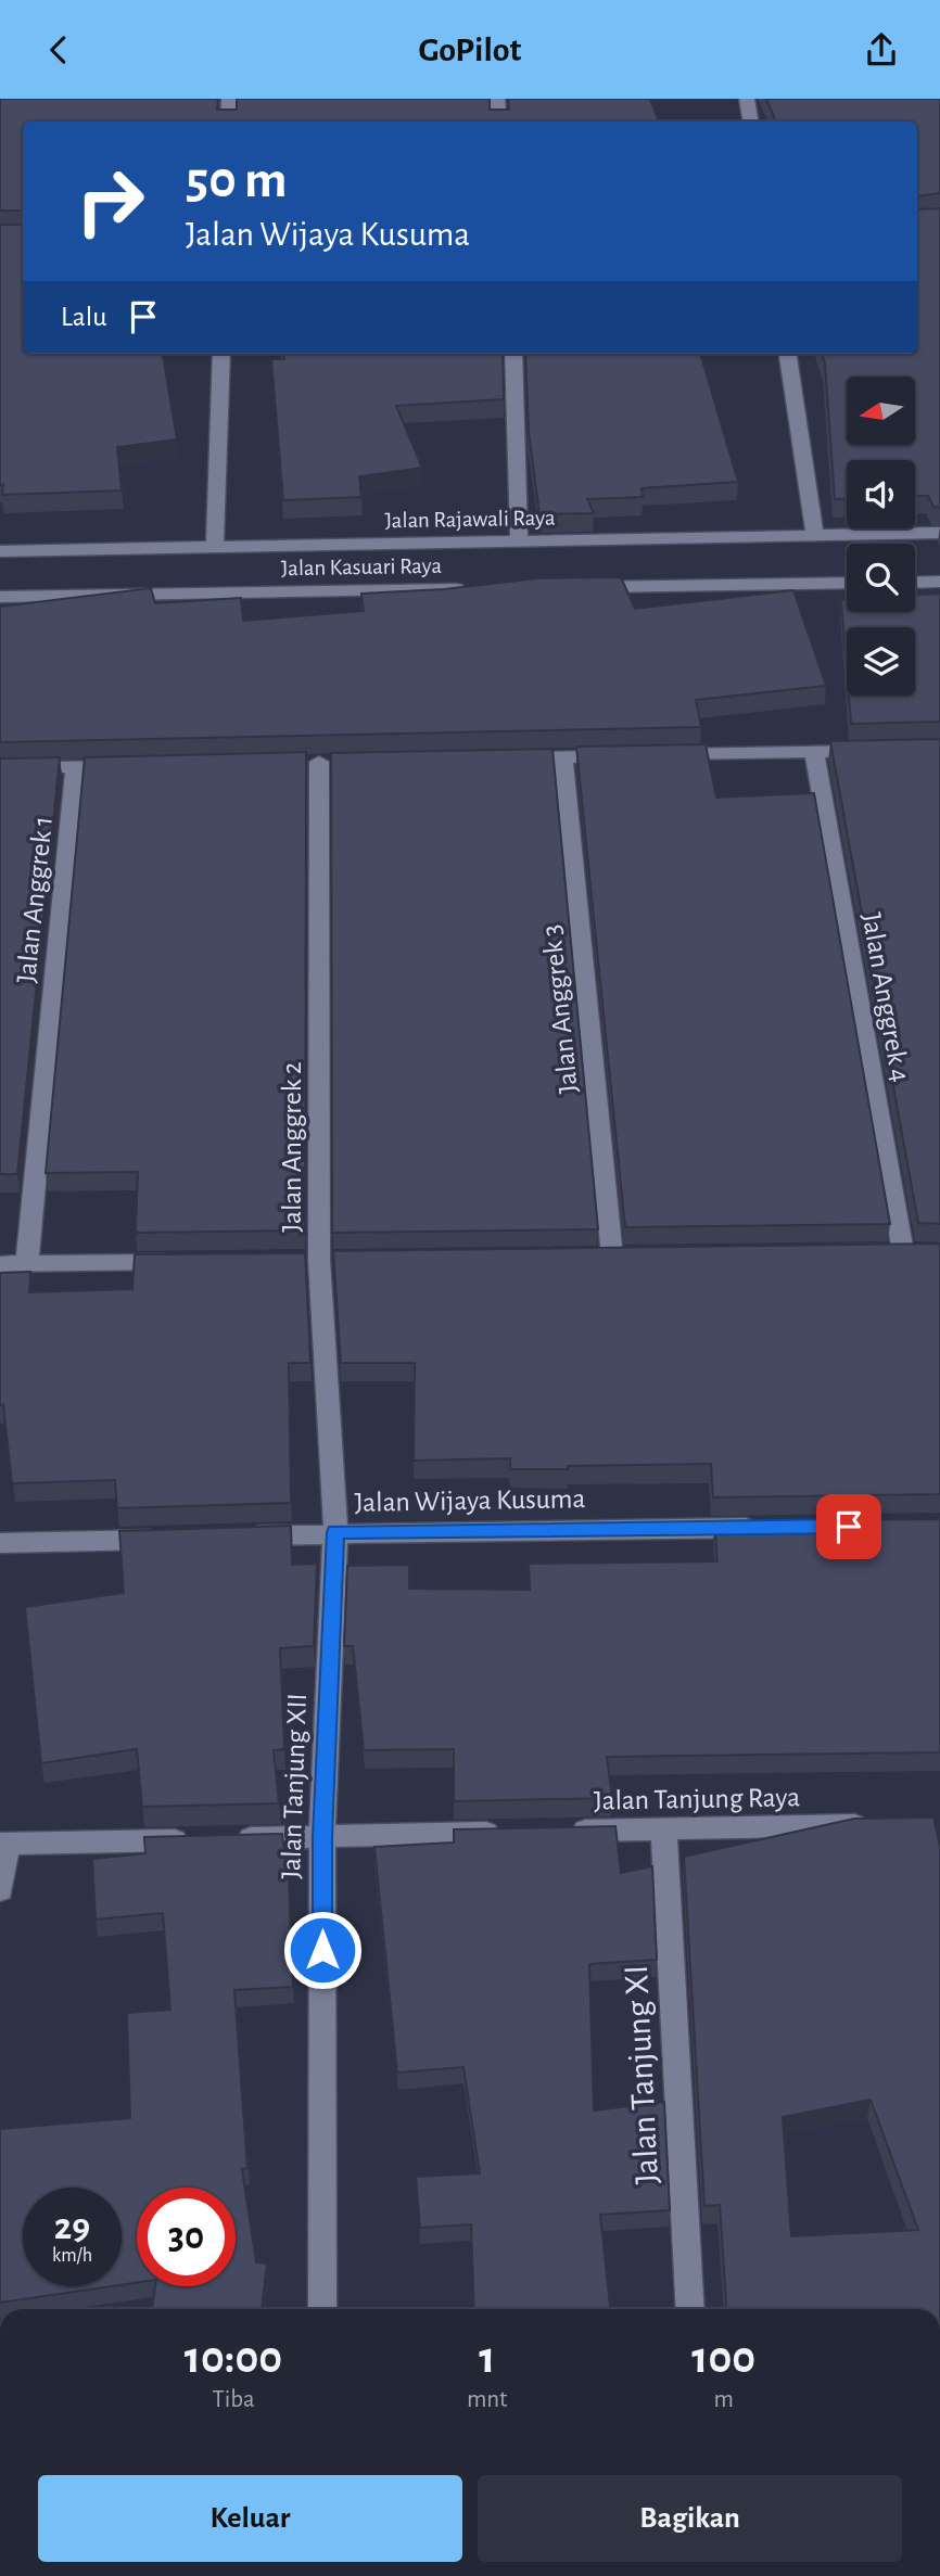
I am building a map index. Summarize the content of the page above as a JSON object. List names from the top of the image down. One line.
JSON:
{"streets":{"street":["Jalan Rajawali Raya","Jalan Kasuari Raya","Jalan Anggrek 1","Jalan Anggrek 4","Jalan Anggrek 3","Jalan Anggrek 2","Jalan Wijaya Kusuma","Jalan Tanjung XII","Jalan Tanjung Raya","Jalan Tanjung XI"]},"crossings":[["Jalan Anggrek 2","Jalan Wijaya Kusuma"],["Jalan Anggrek 2","Jalan Tanjung XII"],["Jalan Wijaya Kusuma","Jalan Tanjung XII"],["Jalan Tanjung Raya","Jalan Tanjung XI"]],"north":"left","page":{"header":"GoPilot","turn":["50 m","Jalan Wijaya Kusuma"],"then":"Lalu","speed":"29 km/h","limit":"30","eta":["10:00","Tiba","1","mnt","100","m"],"buttons":["Keluar","Bagikan"]}}
